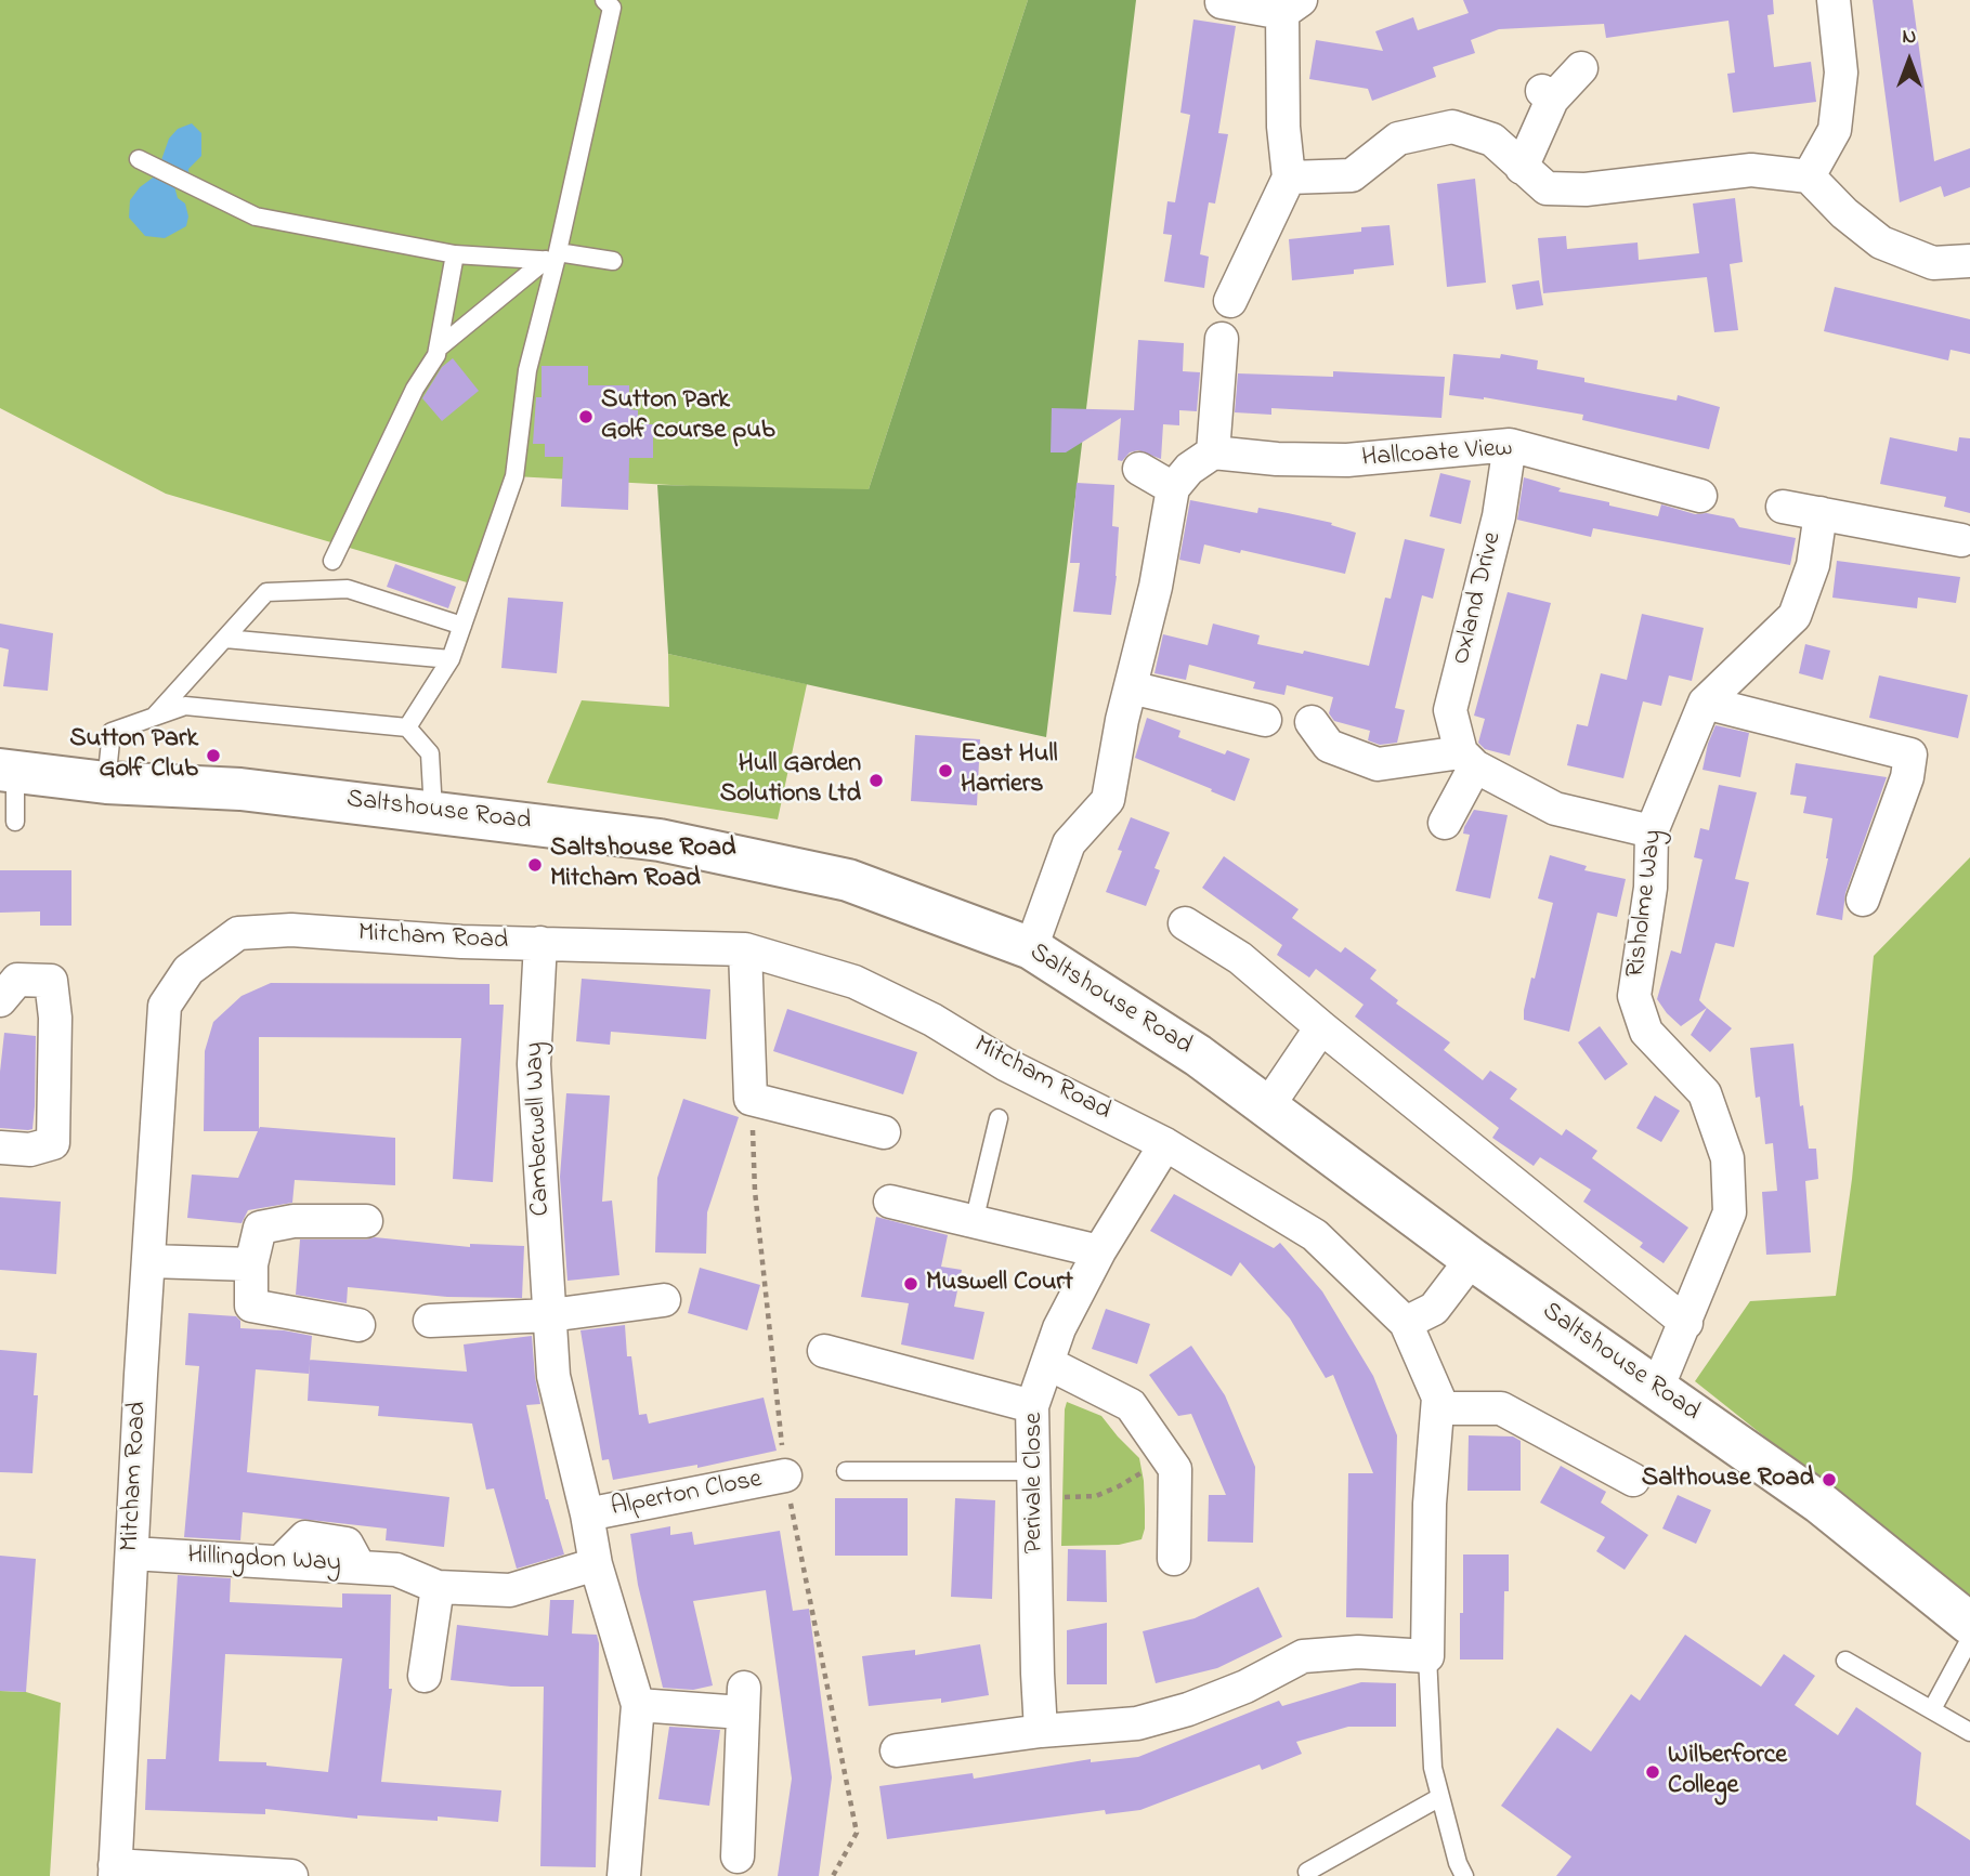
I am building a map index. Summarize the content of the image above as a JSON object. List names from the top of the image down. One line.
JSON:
{"streets":{"main road":["Saltshouse Road"],"street":["Hallcoate View","Oxland Drive","Risholme Way","Mitcham Road","Camberwell Way","Perivale Close","Alperton Close","Hillingdon Way"]},"crossings":[["Hallcoate View","Oxland Drive"],["Saltshouse Road","Risholme Way"],["Mitcham Road","Camberwell Way"],["Mitcham Road","Perivale Close"],["Mitcham Road","Hillingdon Way"],["Camberwell Way","Alperton Close"]],"places":["Sutton Park Golf course pub","Sutton Park Golf Club","East Hull Harriers","Hull Garden Solutions Ltd","Saltshouse Road Mitcham Road","Muswell Court","Salthouse Road","Wilberforce College"],"north":"top"}
